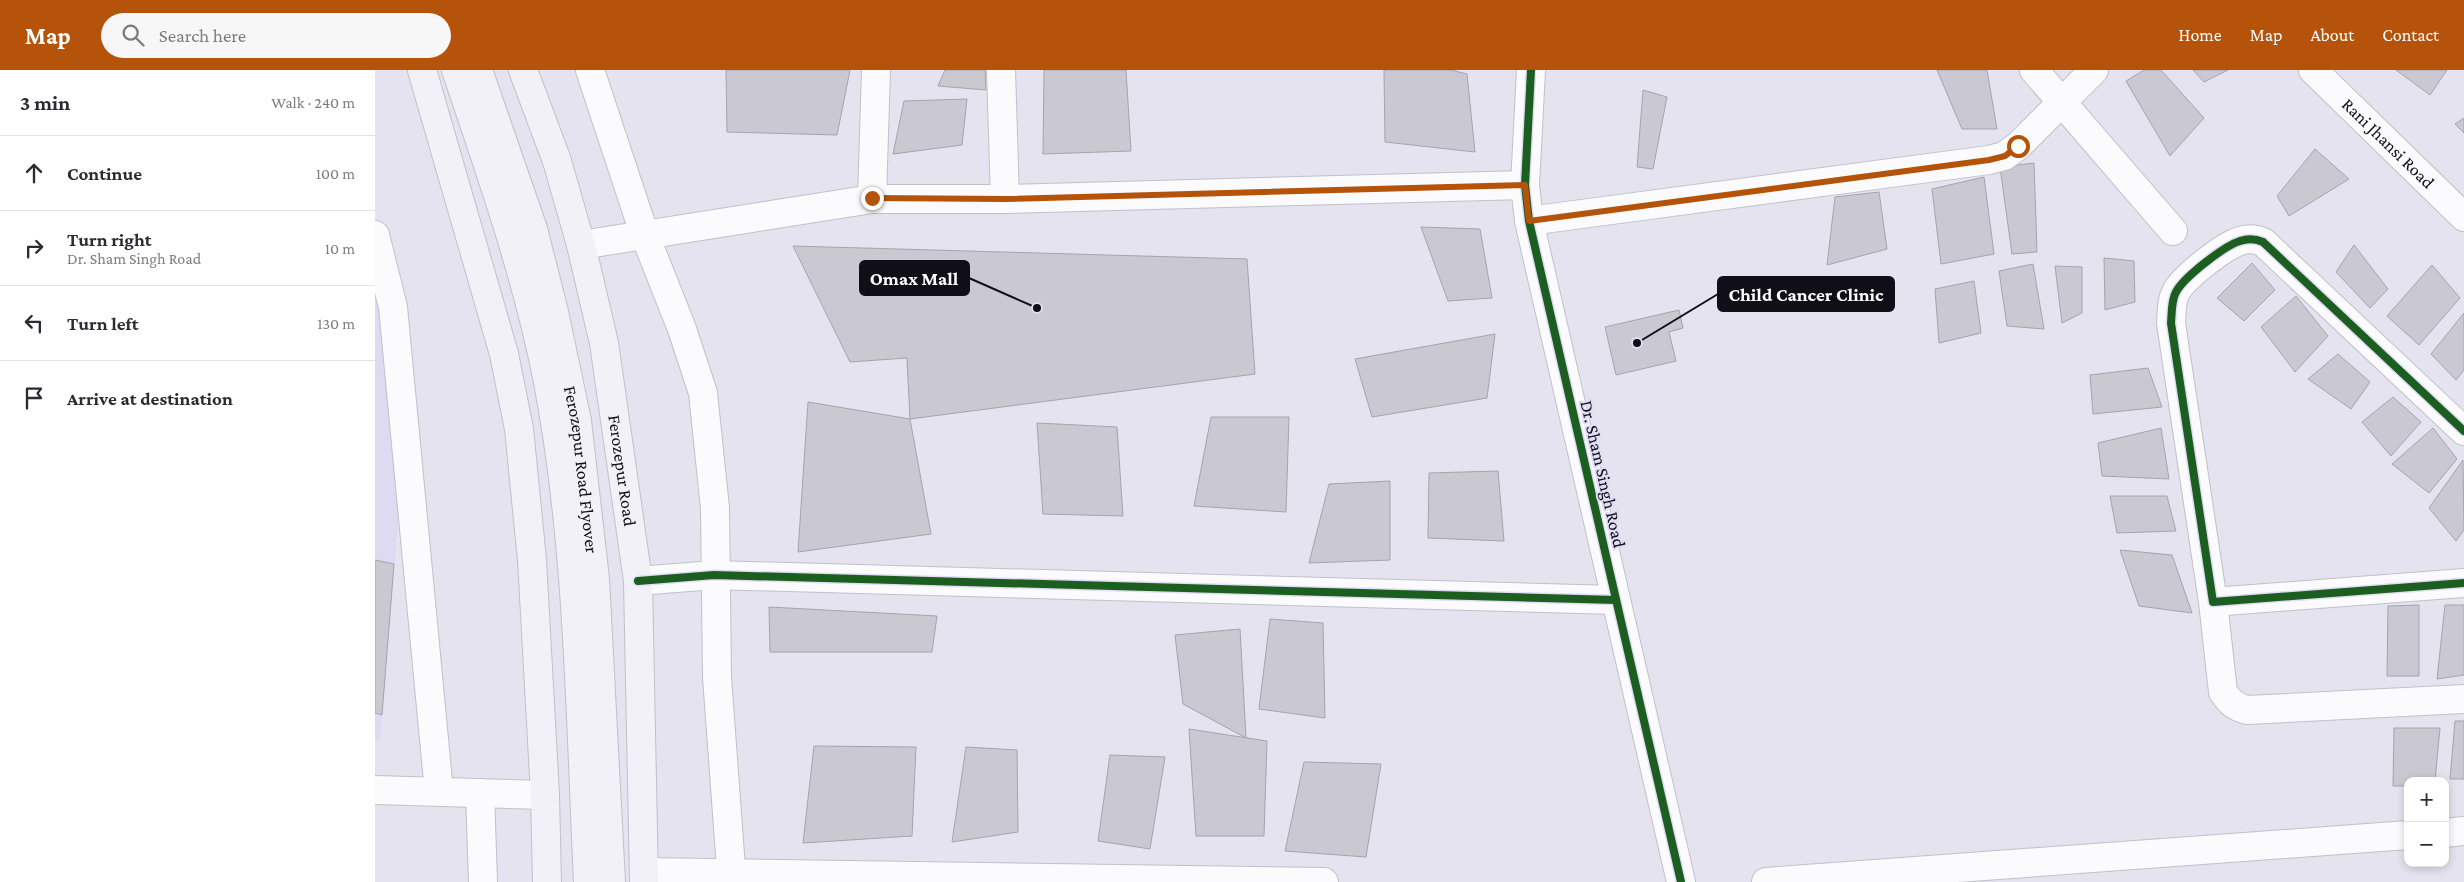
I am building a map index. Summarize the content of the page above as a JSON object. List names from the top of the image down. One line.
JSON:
{"streets":{"main road":["Ferozepur Road Flyover","Ferozepur Road"],"street":["Rani Jhansi Road","Dr. Sham Singh Road"]},"places":["Omax Mall","Child Cancer Clinic"],"page":{"header":"Map","search":"Search here","nav":["Home","Map","About","Contact"],"heading":["3 min","Walk · 240 m"],"list":[["Continue","100 m"],["Turn right","Dr. Sham Singh Road","10 m"],["Turn left","130 m"],"Arrive at destination"],"map_buttons":["+","−"]}}
